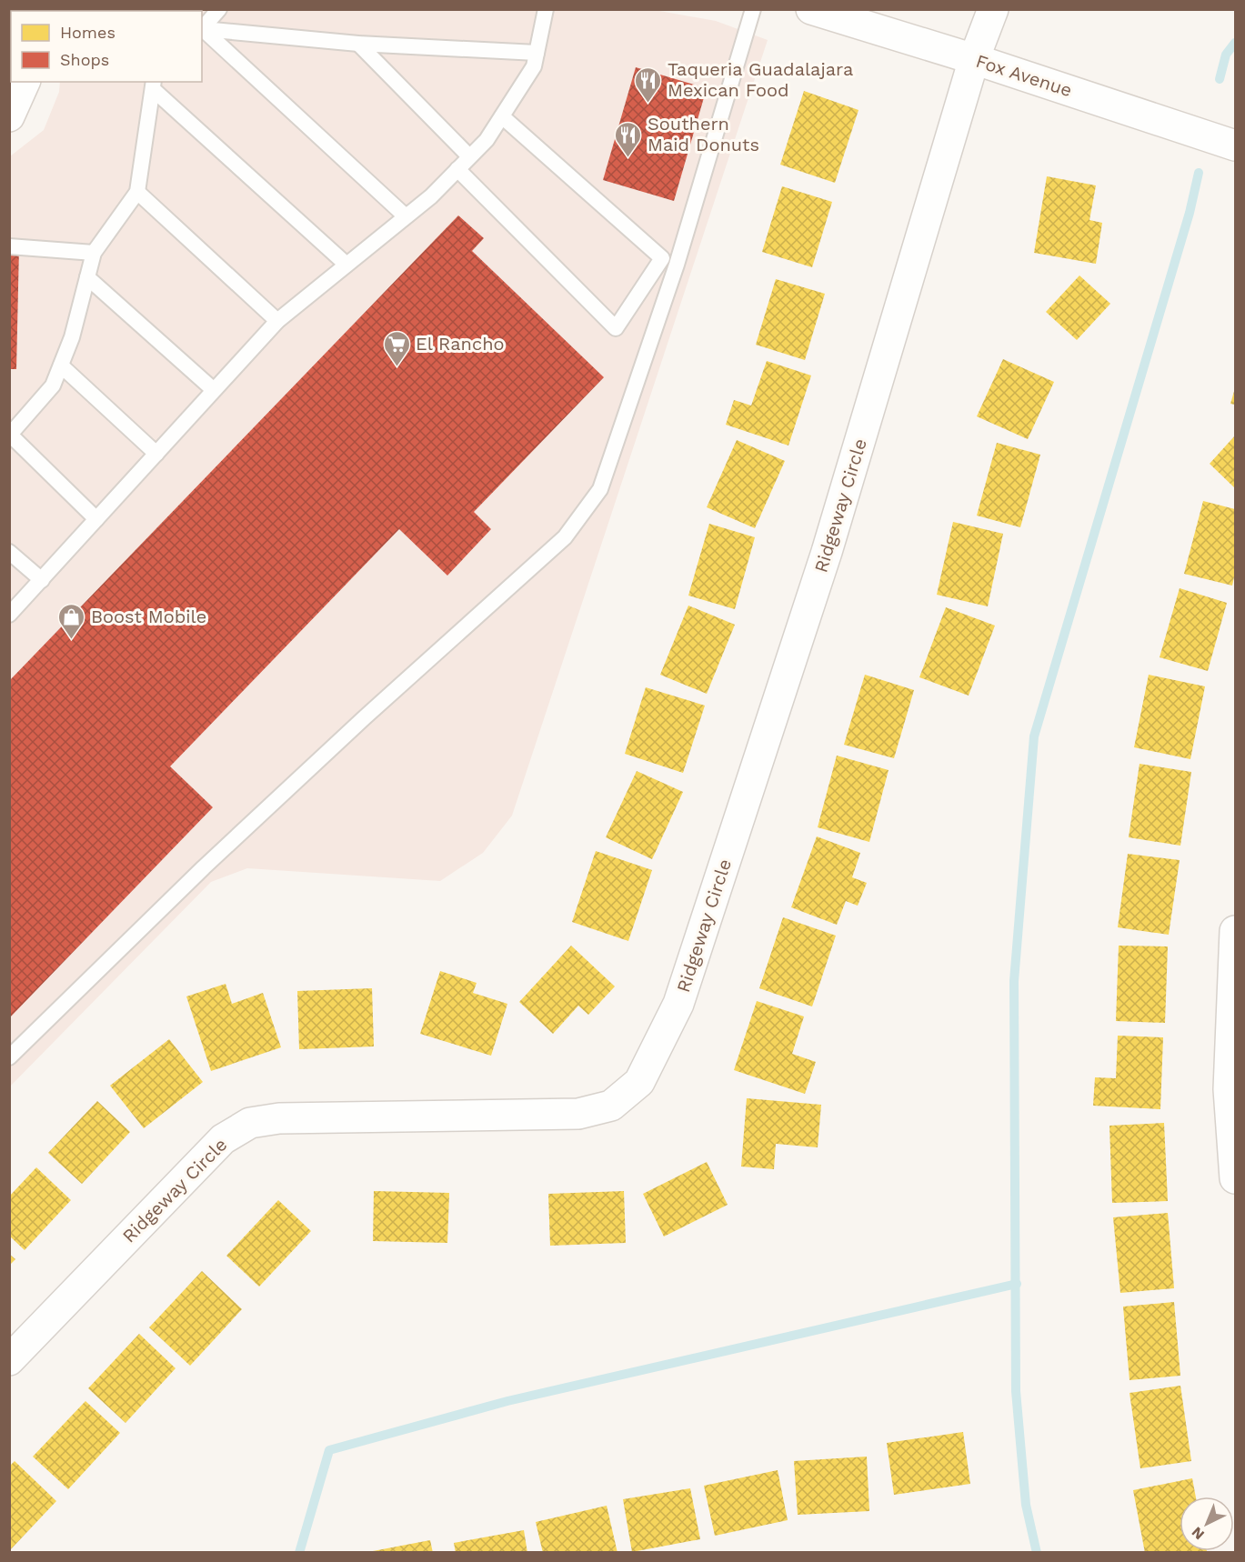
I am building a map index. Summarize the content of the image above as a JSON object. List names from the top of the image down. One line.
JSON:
{"streets":{"street":["Fox Avenue","Ridgeway Circle"]},"crossings":[["Fox Avenue","Ridgeway Circle"]],"places":{"restaurant":["Taqueria Guadalajara Mexican Food","Southern Maid Donuts"],"supermarket":["El Rancho"],"shop":["Boost Mobile"]},"legend":["Homes","Shops"],"north":"bottom left"}
